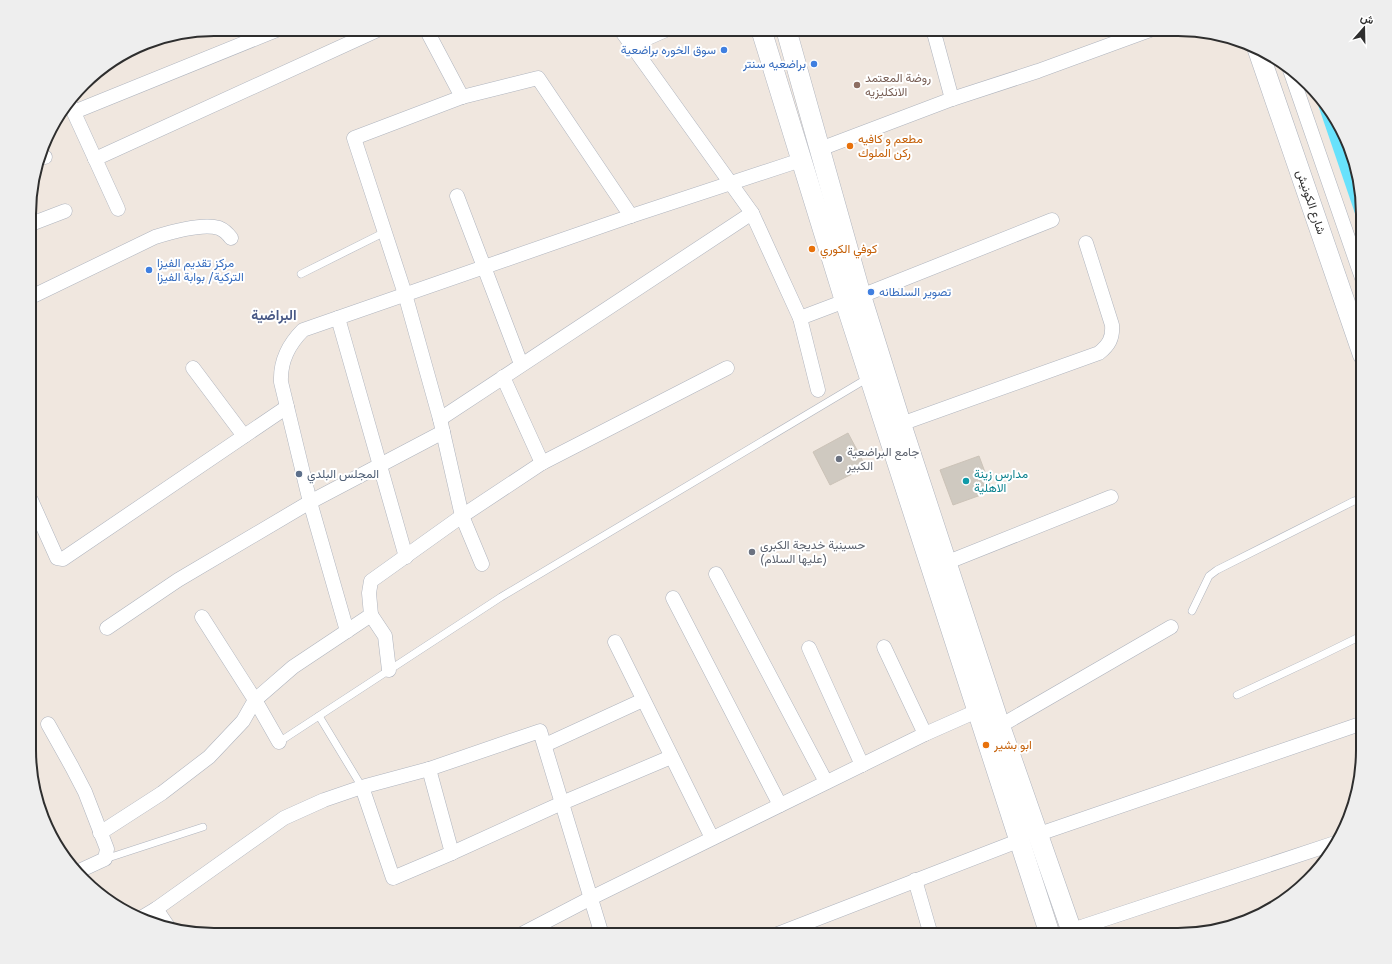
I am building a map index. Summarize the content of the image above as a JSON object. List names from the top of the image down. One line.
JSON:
{"streets":{"main road":["شارع الكونيش"]},"districts":["البراضية"],"places":["سوق الخوره براضعية","براضعيه سنتر","روضة المعتمد الانكليزيه","مطعم و كافيه ركن الملوك","كوفي الكوري","مركز تقديم الفيزا التركية/ بوابة الفيزا","تصوير السلطانه","جامع البراضعية الكبير","المجلس البلدي","مدارس زينة الاهلية","حسينية خديجة الكبرى (عليها السلام)","ابو بشير"],"north":"top"}
